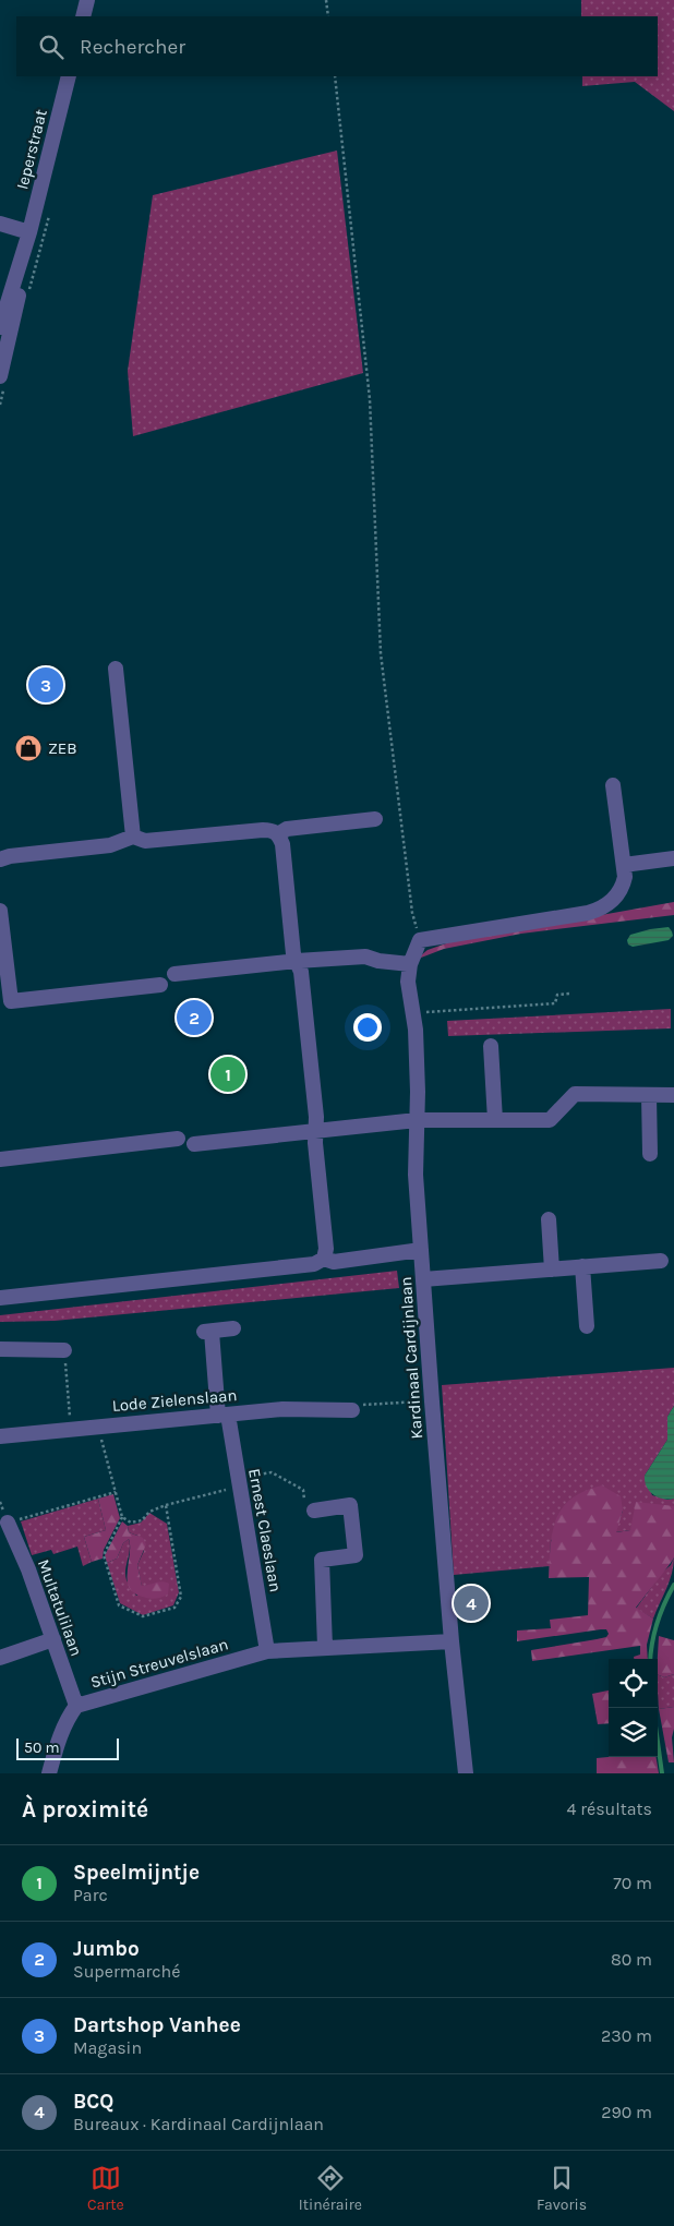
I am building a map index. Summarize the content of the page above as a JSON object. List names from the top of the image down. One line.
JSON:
{"streets":{"street":["Ieperstraat","Kardinaal Cardijnlaan","Lode Zielenslaan","Ernest Claeslaan","Multatulilaan","Stijn Streuvelslaan"]},"crossings":[["Kardinaal Cardijnlaan","Stijn Streuvelslaan"],["Lode Zielenslaan","Ernest Claeslaan"],["Ernest Claeslaan","Stijn Streuvelslaan"],["Multatulilaan","Stijn Streuvelslaan"]],"places":{"shop":["ZEB"]},"scale_bar":"50 m","page":{"search":"Rechercher","pins":["3","2","1","4"],"scale":"50 m","heading":["À proximité","4 résultats"],"list":[{"mark":"1","name":"Speelmijntje","note":"Parc","value":"70 m"},{"mark":"2","name":"Jumbo","note":"Supermarché","value":"80 m"},{"mark":"3","name":"Dartshop Vanhee","note":"Magasin","value":"230 m"},{"mark":"4","name":"BCQ","note":"Bureaux · Kardinaal Cardijnlaan","value":"290 m"}],"nav":["Carte","Itinéraire","Favoris"]}}
